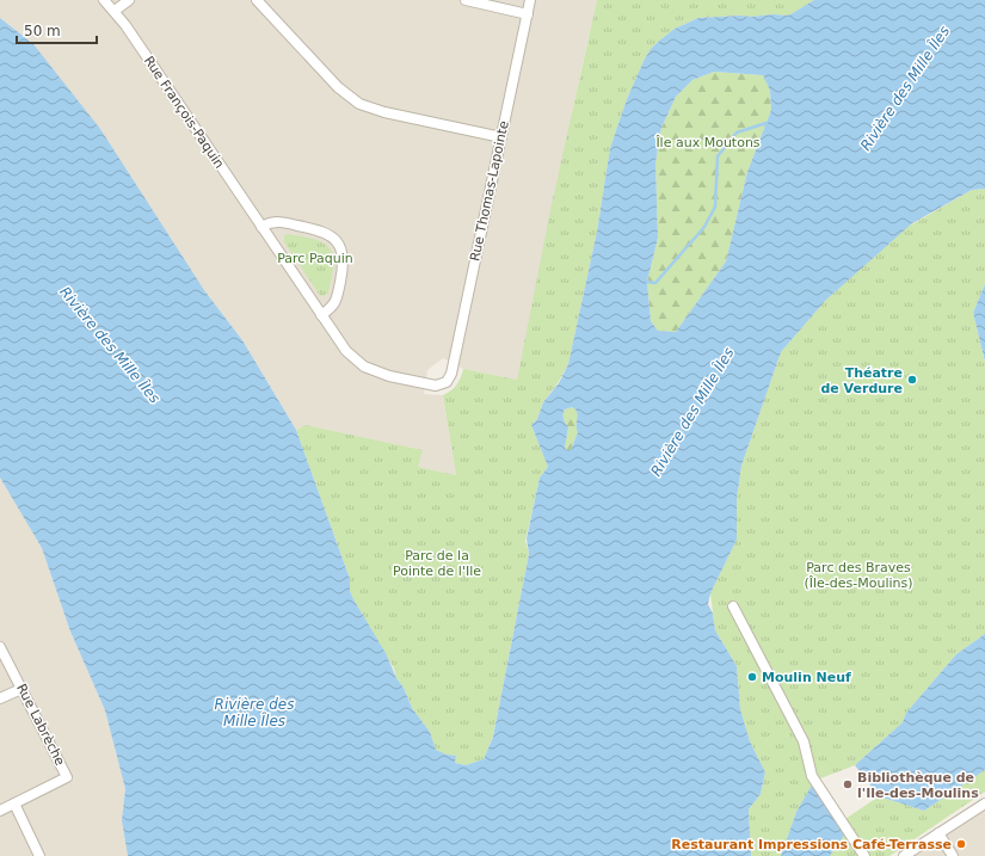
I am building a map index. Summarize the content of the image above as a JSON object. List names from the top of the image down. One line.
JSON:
{"streets":{"street":["Rue François-Paquin","Rue Thomas-Lapointe","Rue Labrèche"]},"crossings":[["Rue François-Paquin","Rue Thomas-Lapointe"]],"water":["Rivière des Mille Îles"],"parks":["Île aux Moutons","Parc Paquin","Parc de la Pointe de l'Ile","Parc des Braves (Île-des-Moulins)"],"places":["Théatre de Verdure","Moulin Neuf","Bibliothèque de l'Ile-des-Moulins","Restaurant Impressions Café-Terrasse"],"scale_bar":"50 m"}
